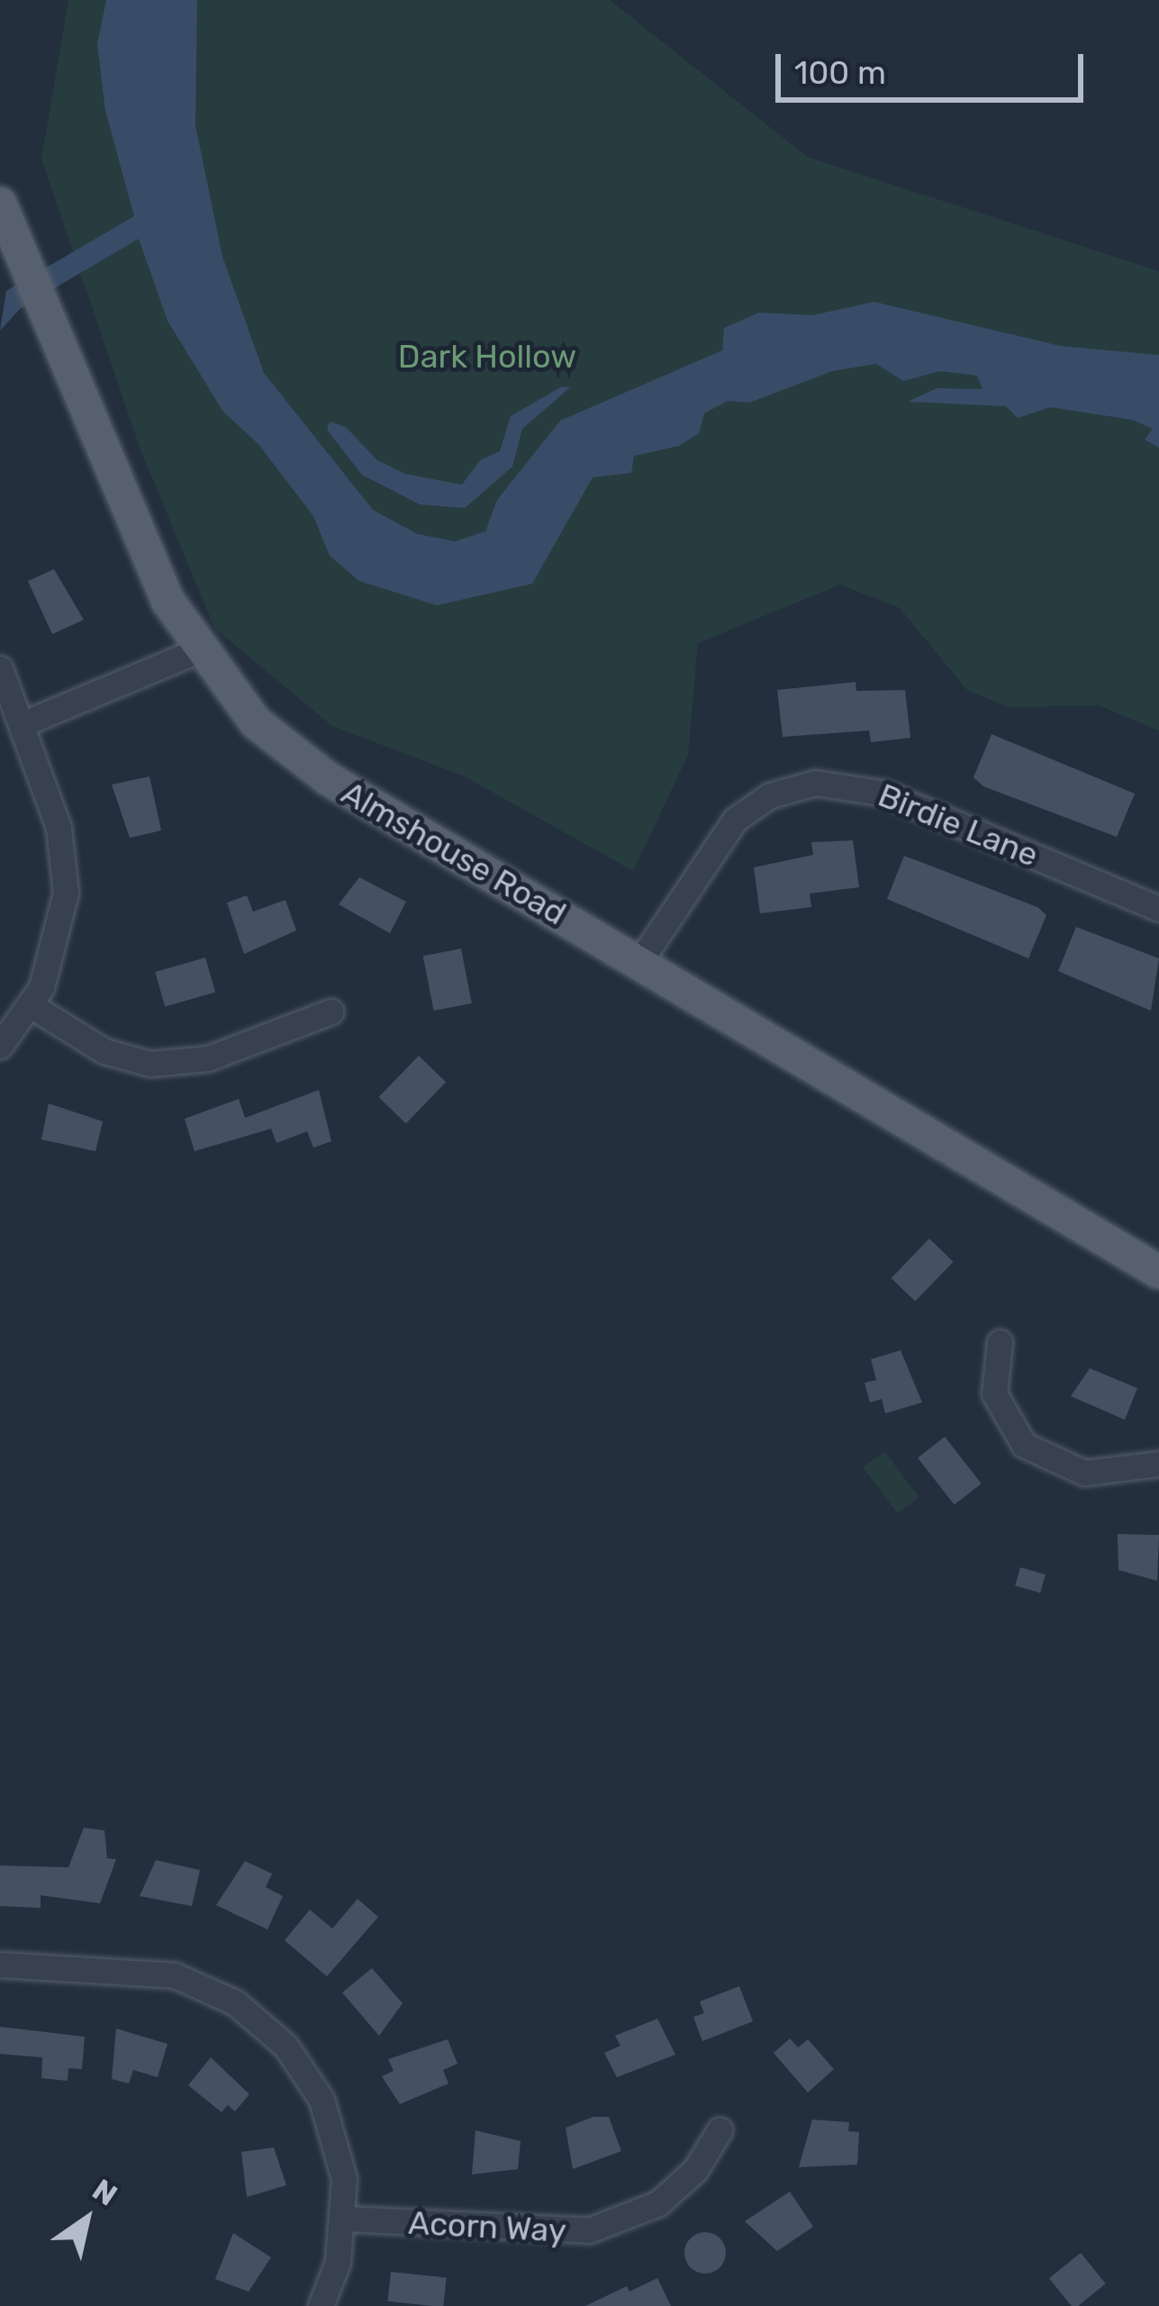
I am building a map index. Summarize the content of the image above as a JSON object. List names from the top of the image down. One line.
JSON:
{"streets":{"main road":["Almshouse Road"],"street":["Birdie Lane","Acorn Way"]},"crossings":[["Birdie Lane","Almshouse Road"]],"parks":["Dark Hollow"],"scale_bar":"100 m","north":"top right"}
